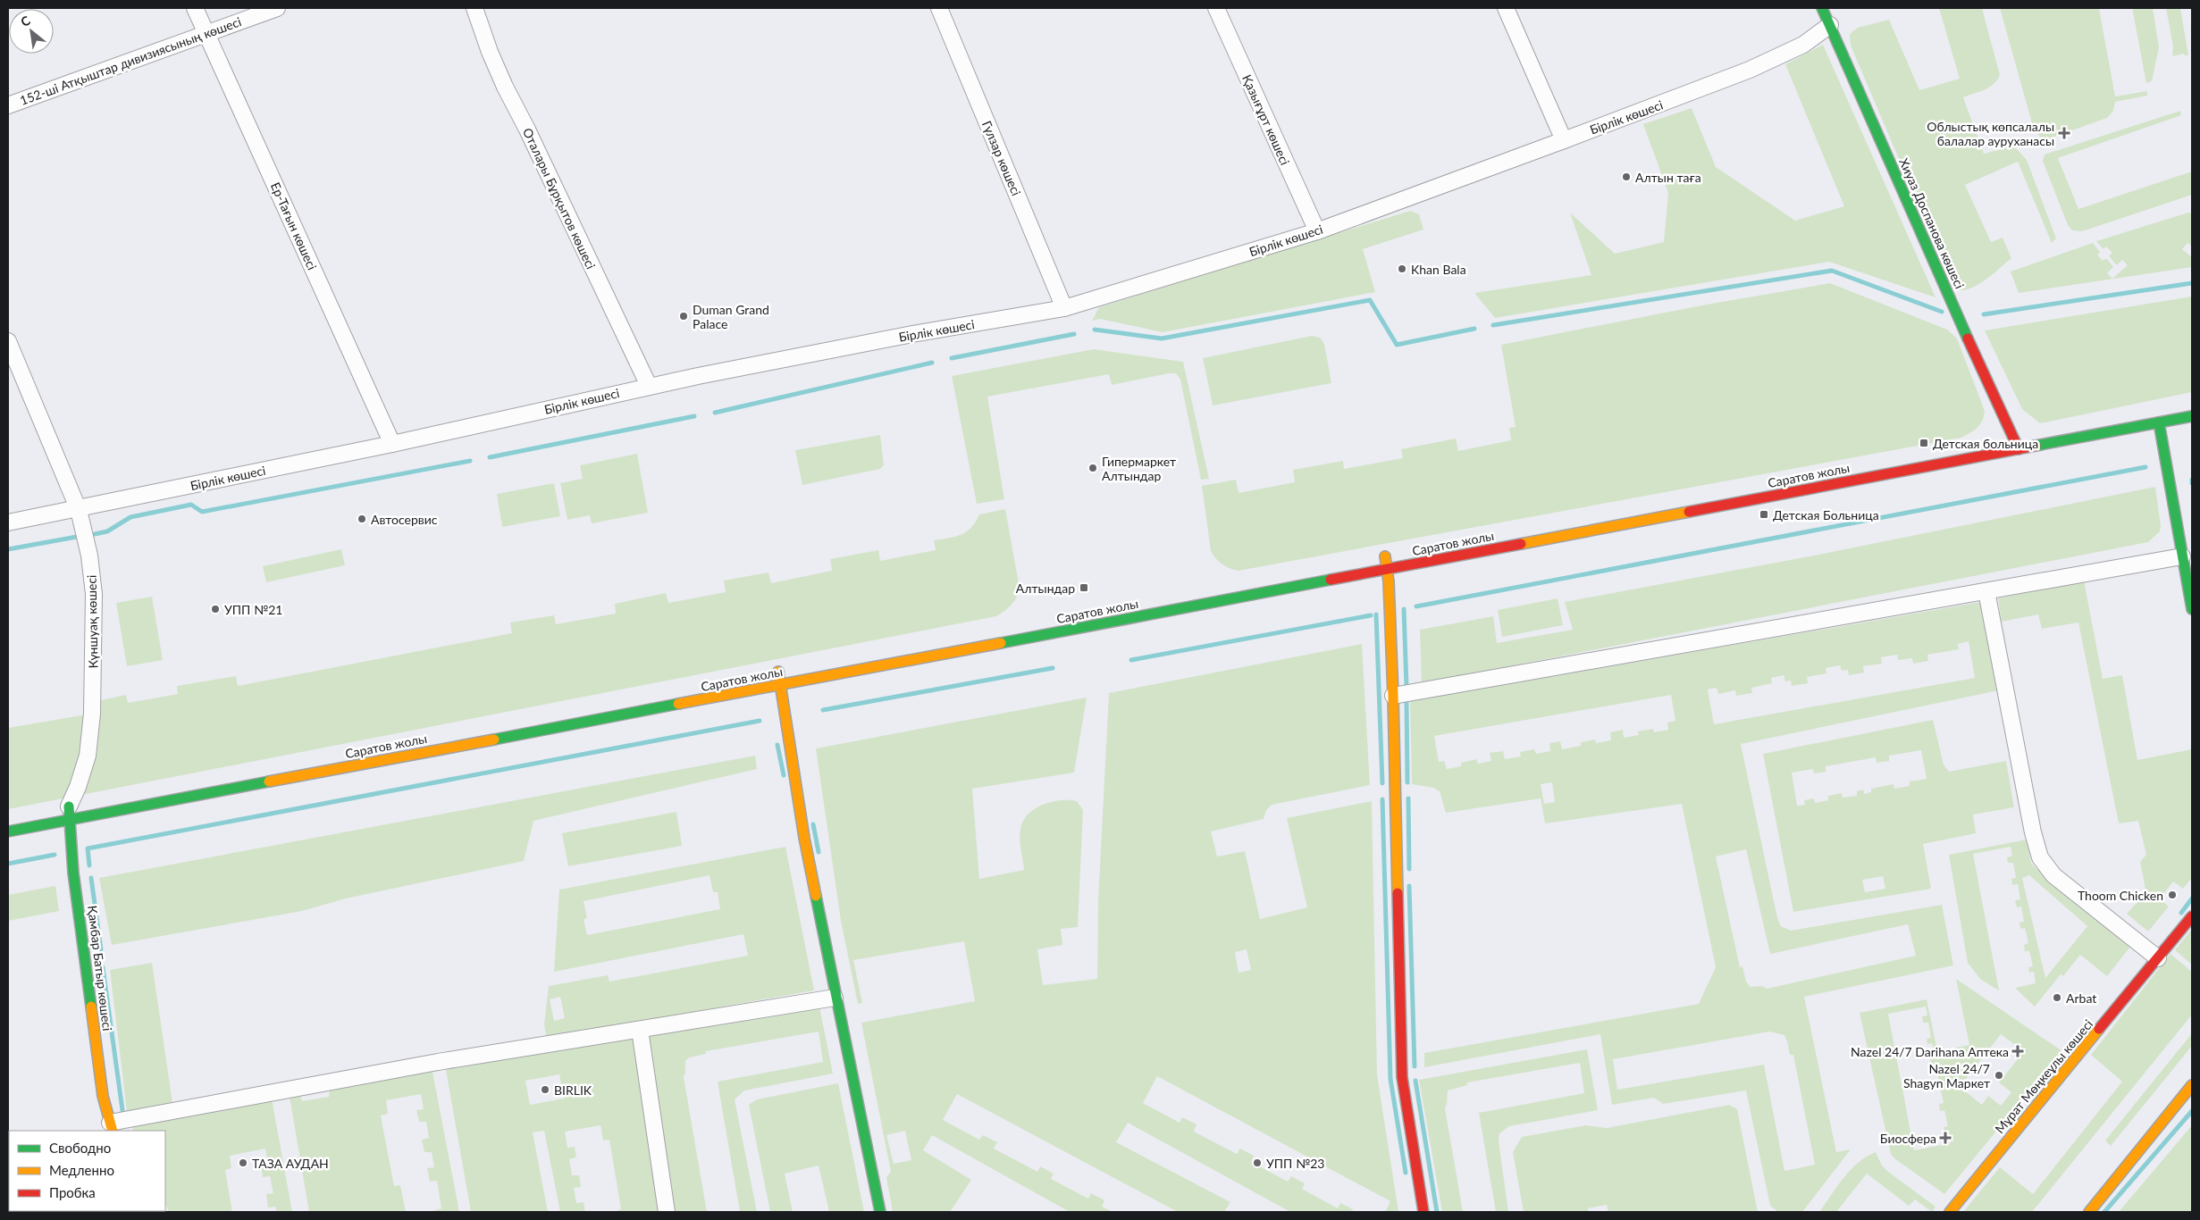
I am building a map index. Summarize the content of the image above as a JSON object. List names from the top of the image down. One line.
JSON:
{"streets":{"main road":["Хиуаз Доспанова көшесі","Саратов жолы","Қамбар Батыр көшесі","Мұрат Мөңкеұлы көшесі"],"street":["152-ші Атқыштар дивизиясының көшесі","Бірлік көшесі","Қазығұрт көшесі","Гүлзар көшесі","Оталары Бұрқытов көшесі","Ер-Тағын көшесі","Күншуақ көшесі"]},"crossings":[["152-ші Атқыштар дивизиясының көшесі","Ер-Тағын көшесі"],["Бірлік көшесі","Қазығұрт көшесі"],["Бірлік көшесі","Гүлзар көшесі"],["Бірлік көшесі","Оталары Бұрқытов көшесі"],["Бірлік көшесі","Хиуаз Доспанова көшесі"],["Бірлік көшесі","Ер-Тағын көшесі"],["Бірлік көшесі","Күншуақ көшесі"],["Хиуаз Доспанова көшесі","Саратов жолы"],["Саратов жолы","Күншуақ көшесі"],["Саратов жолы","Қамбар Батыр көшесі"],["Күншуақ көшесі","Қамбар Батыр көшесі"]],"places":{"health":["Облыстық көпсалалы балалар ауруханасы","Nazel 24/7 Darihana Аптека","Биосфера"],"other":["Алтын таға","Khan Bala","Duman Grand Palace","Гипермаркет Алтындар","Автосервис","УПП №21","Thoom Chicken","Arbat","Nazel 24/7 Shagyn Маркет","BIRLIK","ТАЗА АУДАН","УПП №23"],"transit":["Детская больница","Детская Больница","Алтындар"]},"legend":["Свободно","Медленно","Пробка"],"north":"top left"}
